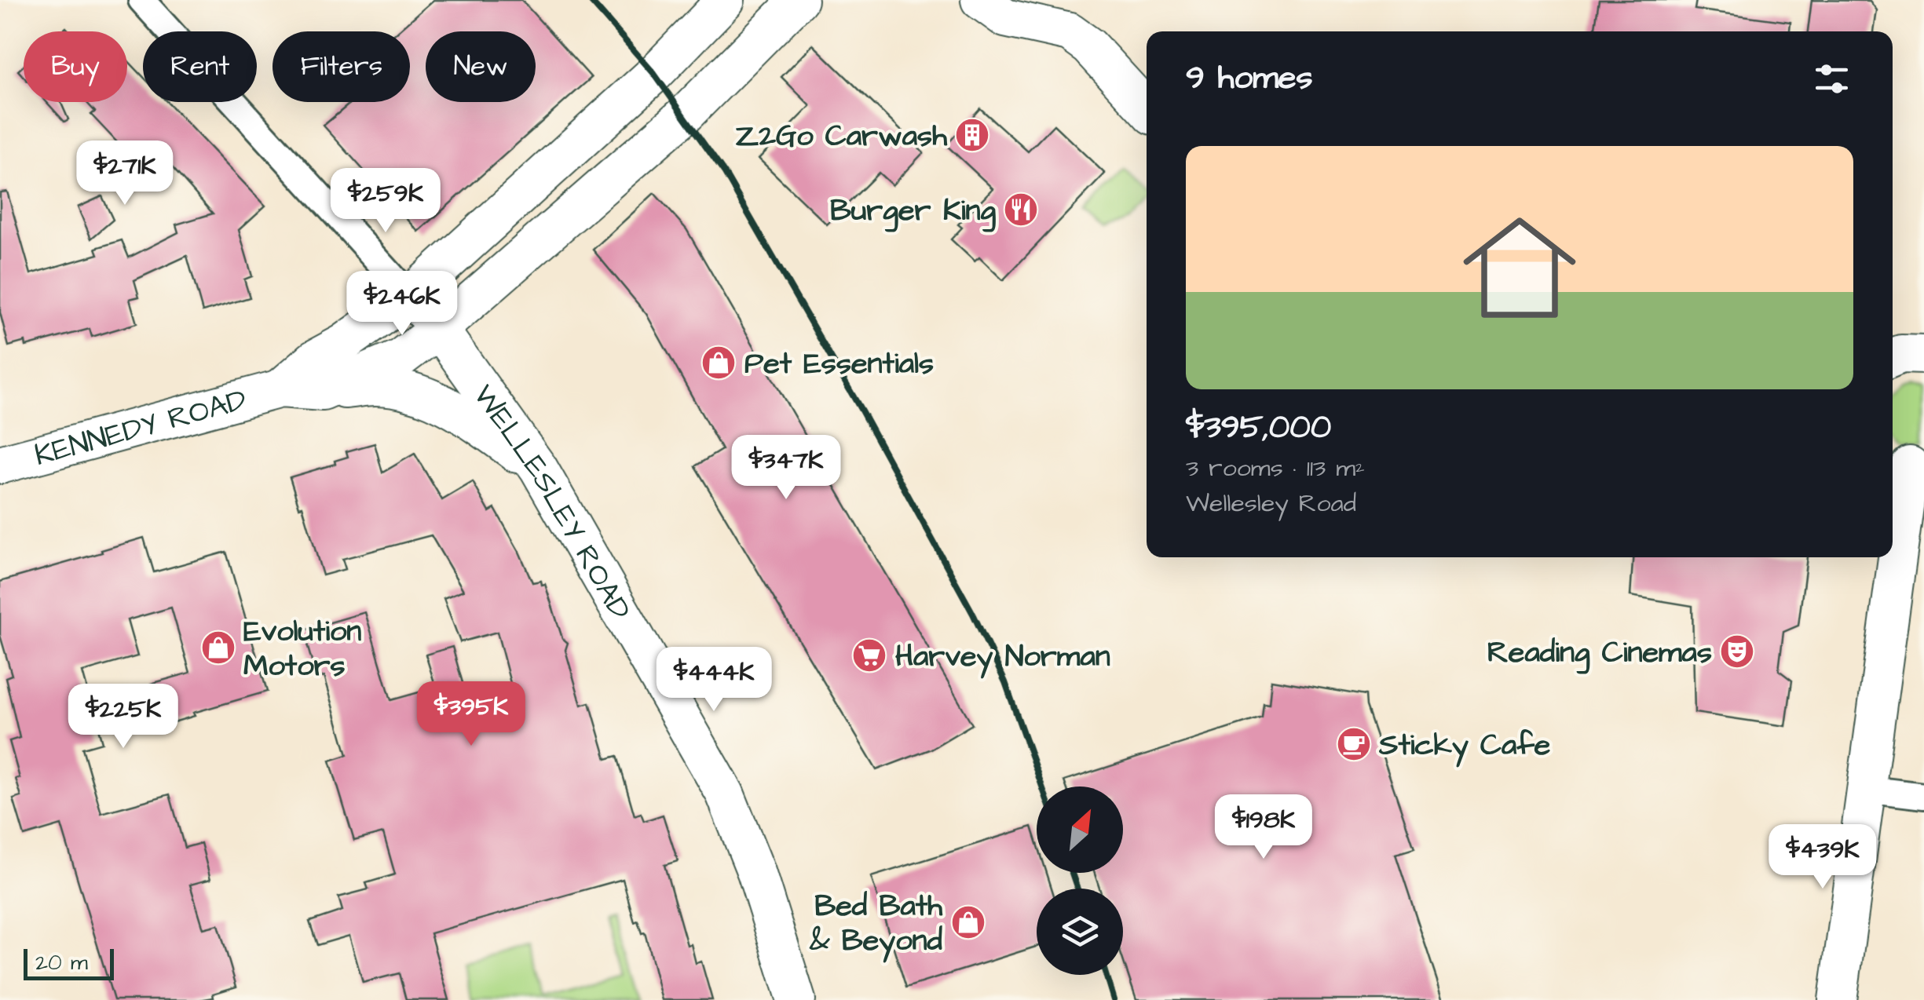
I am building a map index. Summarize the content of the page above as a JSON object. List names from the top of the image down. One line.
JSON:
{"streets":{"main road":["KENNEDY ROAD","WELLESLEY ROAD"]},"crossings":[["KENNEDY ROAD","WELLESLEY ROAD"]],"places":{"building":["Z2Go Carwash"],"restaurant":["Burger King"],"shop":["Pet Essentials","Evolution Motors","Bed Bath & Beyond"],"theatre":["Reading Cinemas"],"supermarket":["Harvey Norman"],"cafe":["Sticky Cafe"]},"scale_bar":"20 m","north":"top right","page":{"chip":["Buy","Rent","Filters","New"],"heading":"9 homes","list":[{"name":"$395,000","note":"3 rooms · 113 m² · Wellesley Road"}],"price":["$271K","$259K","$246K","$347K","$444K","$395K","$225K","$198K","$439K"],"scale":"20 m"}}
